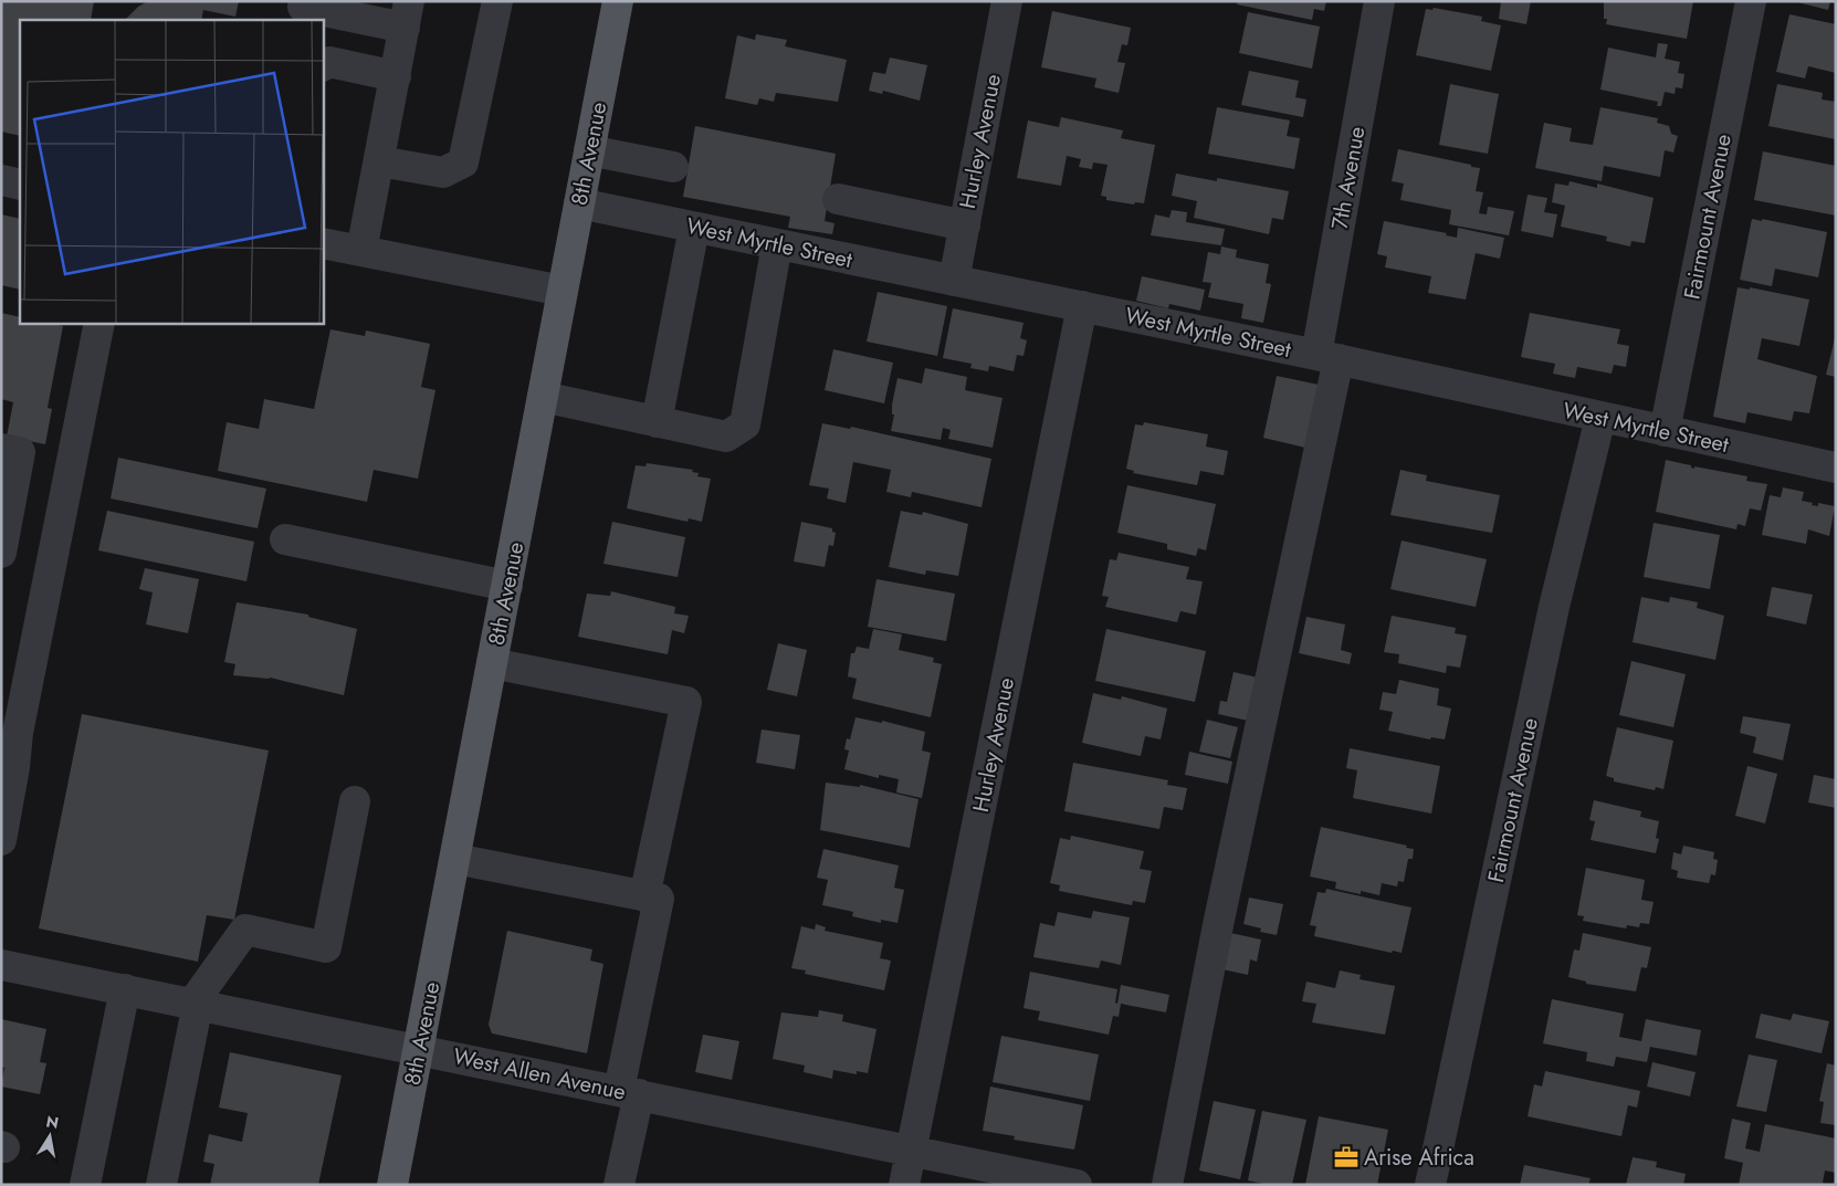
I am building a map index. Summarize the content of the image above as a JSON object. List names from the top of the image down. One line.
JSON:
{"streets":{"main road":["8th Avenue"],"street":["Hurley Avenue","7th Avenue","Fairmount Avenue","West Myrtle Street","West Allen Avenue"]},"crossings":[["Hurley Avenue","West Myrtle Street"],["Hurley Avenue","West Allen Avenue"],["8th Avenue","West Myrtle Street"],["8th Avenue","West Allen Avenue"],["7th Avenue","West Myrtle Street"],["Fairmount Avenue","West Myrtle Street"]],"places":{"office":["Arise Africa"]},"north":"top"}
